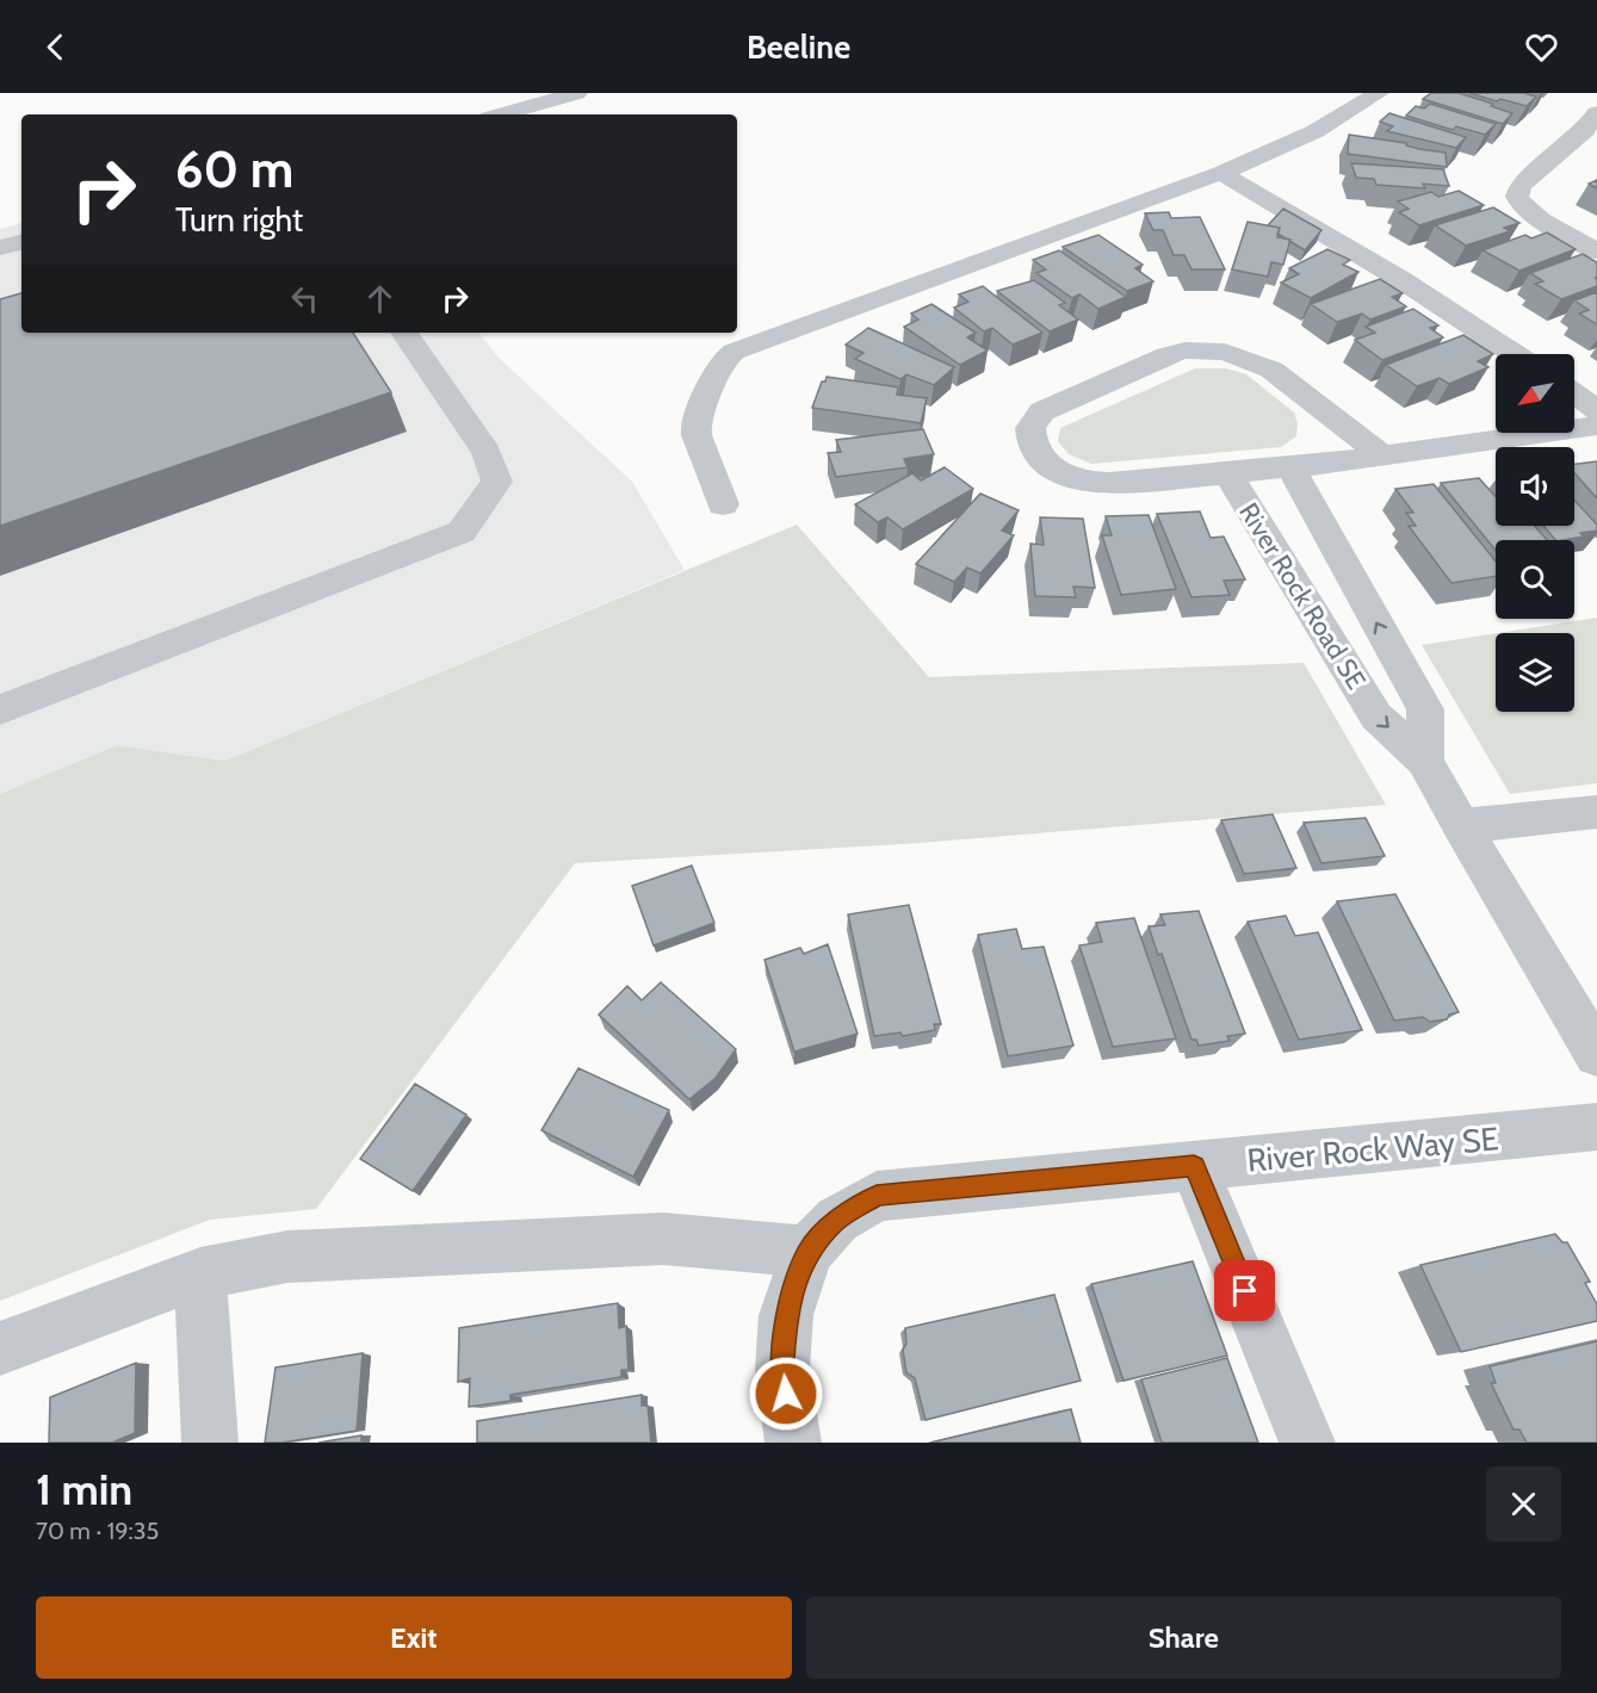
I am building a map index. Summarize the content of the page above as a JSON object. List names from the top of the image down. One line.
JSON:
{"streets":{"street":["River Rock Road SE","River Rock Way SE"]},"north":"bottom left","page":{"header":"Beeline","turn":["60 m","Turn right"],"heading":["1 min","70 m · 19:35"],"buttons":["Exit","Share"]}}
